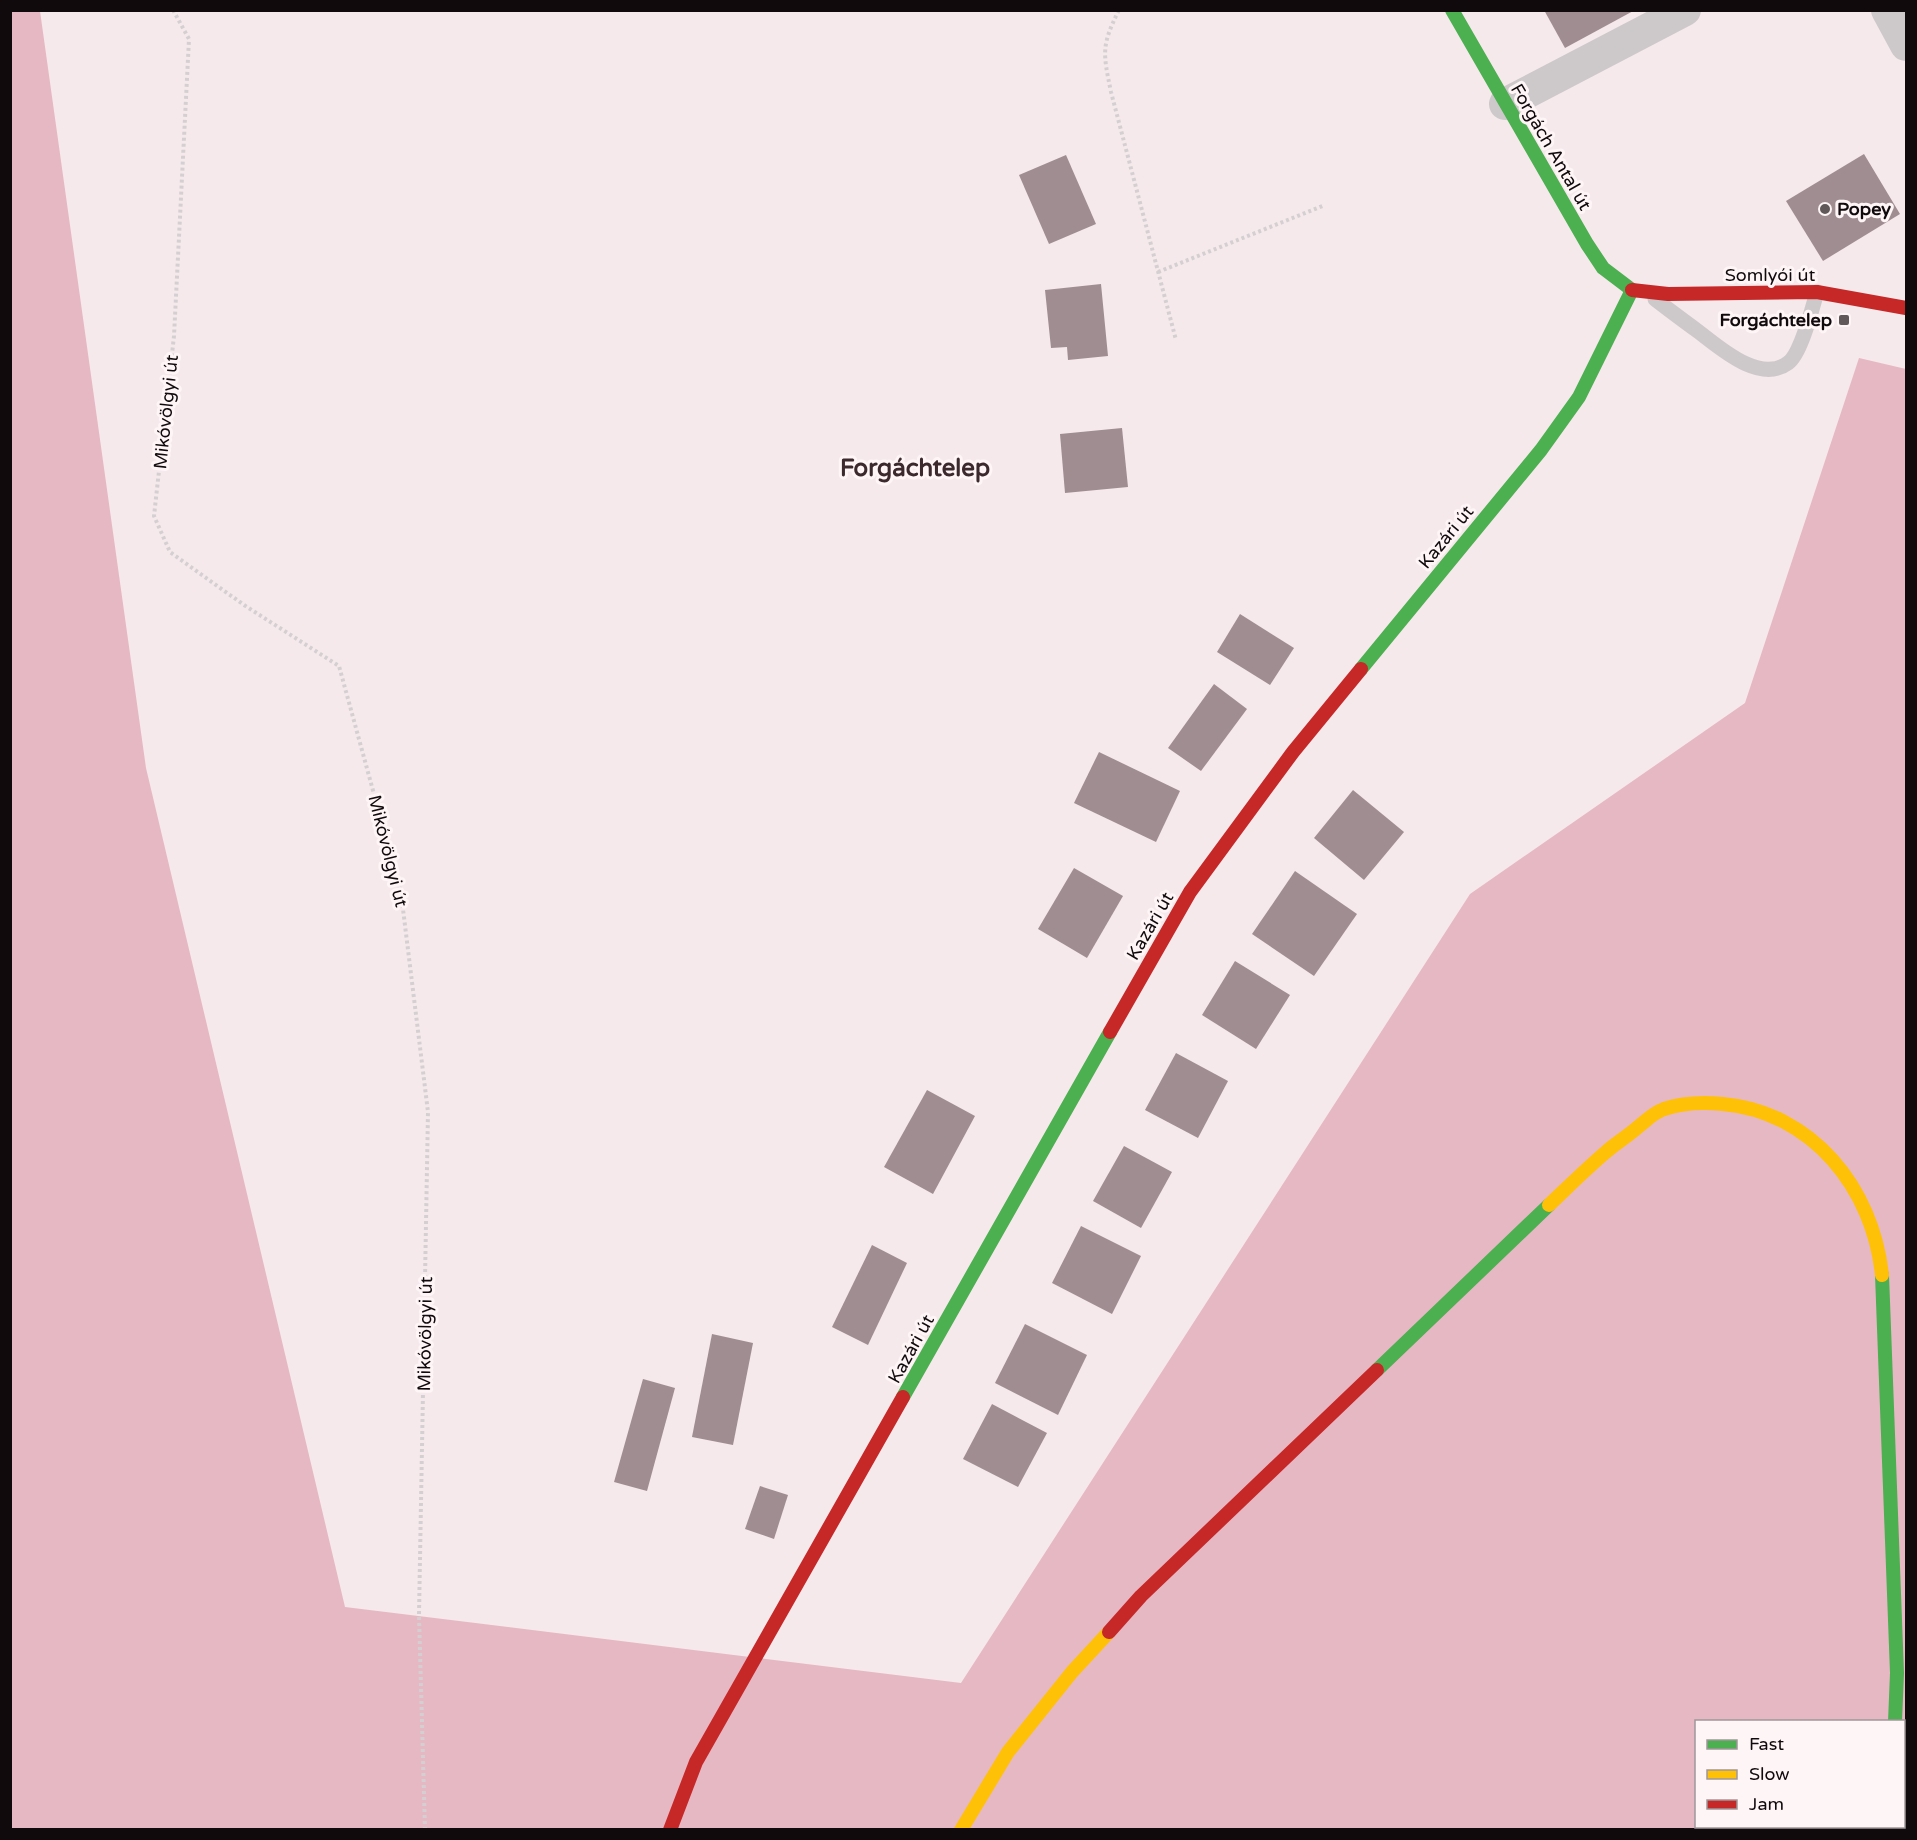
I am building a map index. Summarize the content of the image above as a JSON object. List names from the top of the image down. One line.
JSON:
{"streets":{"street":["Forgách Antal út","Somlyói út","Kazári út"],"path":["Mikóvölgyi út"]},"crossings":[["Forgách Antal út","Somlyói út"],["Forgách Antal út","Kazári út"],["Somlyói út","Kazári út"]],"districts":["Forgáchtelep"],"places":{"other":["Popey"],"transit":["Forgáchtelep"]},"legend":["Fast","Slow","Jam"]}
